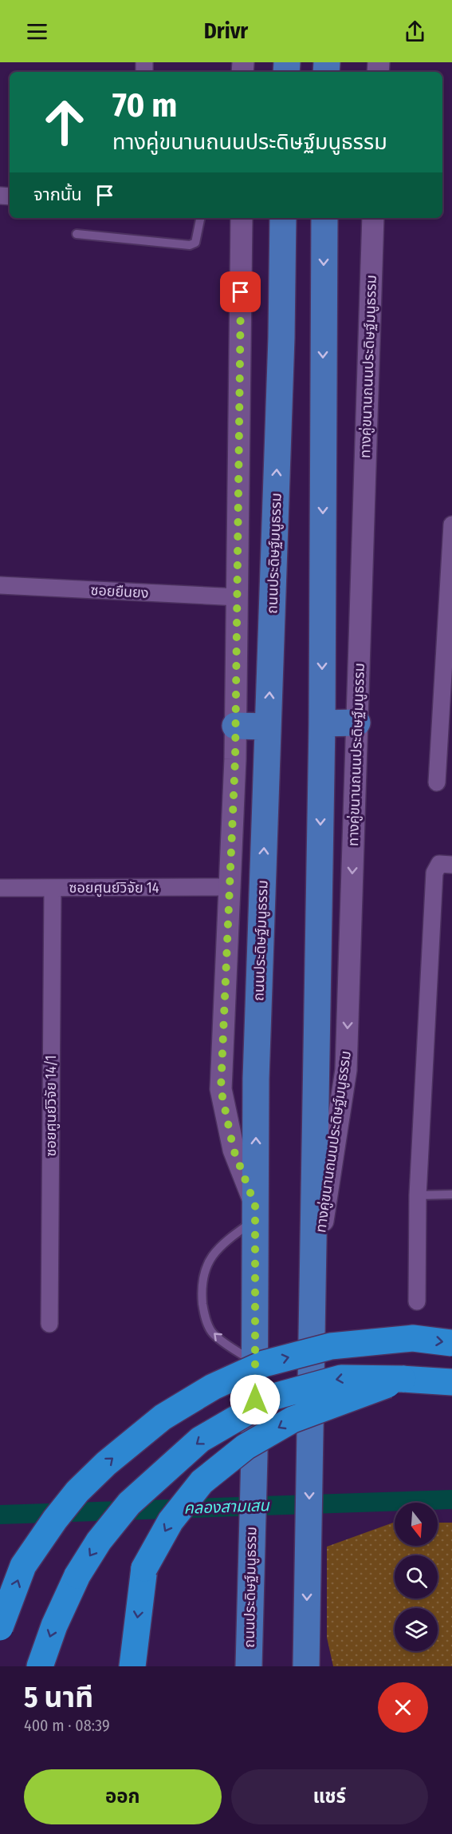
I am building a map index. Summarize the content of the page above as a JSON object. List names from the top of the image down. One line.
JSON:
{"streets":{"main road":["ถนนประดิษฐ์มนูธรรม"],"street":["ทางคู่ขนานถนนประดิษฐ์มนูธรรม","ซอยยืนยง","ซอยศูนย์วิจัย 14","ซอยศูนย์วิจัย 14/1"]},"crossings":[["ซอยศูนย์วิจัย 14","ซอยศูนย์วิจัย 14/1"]],"water":["คลองสามเสน"],"north":"bottom","page":{"header":"Drivr","turn":["70 m","ทางคู่ขนานถนนประดิษฐ์มนูธรรม"],"then":"จากนั้น","heading":["5 นาที","400 m · 08:39"],"buttons":["ออก","แชร์"]}}
